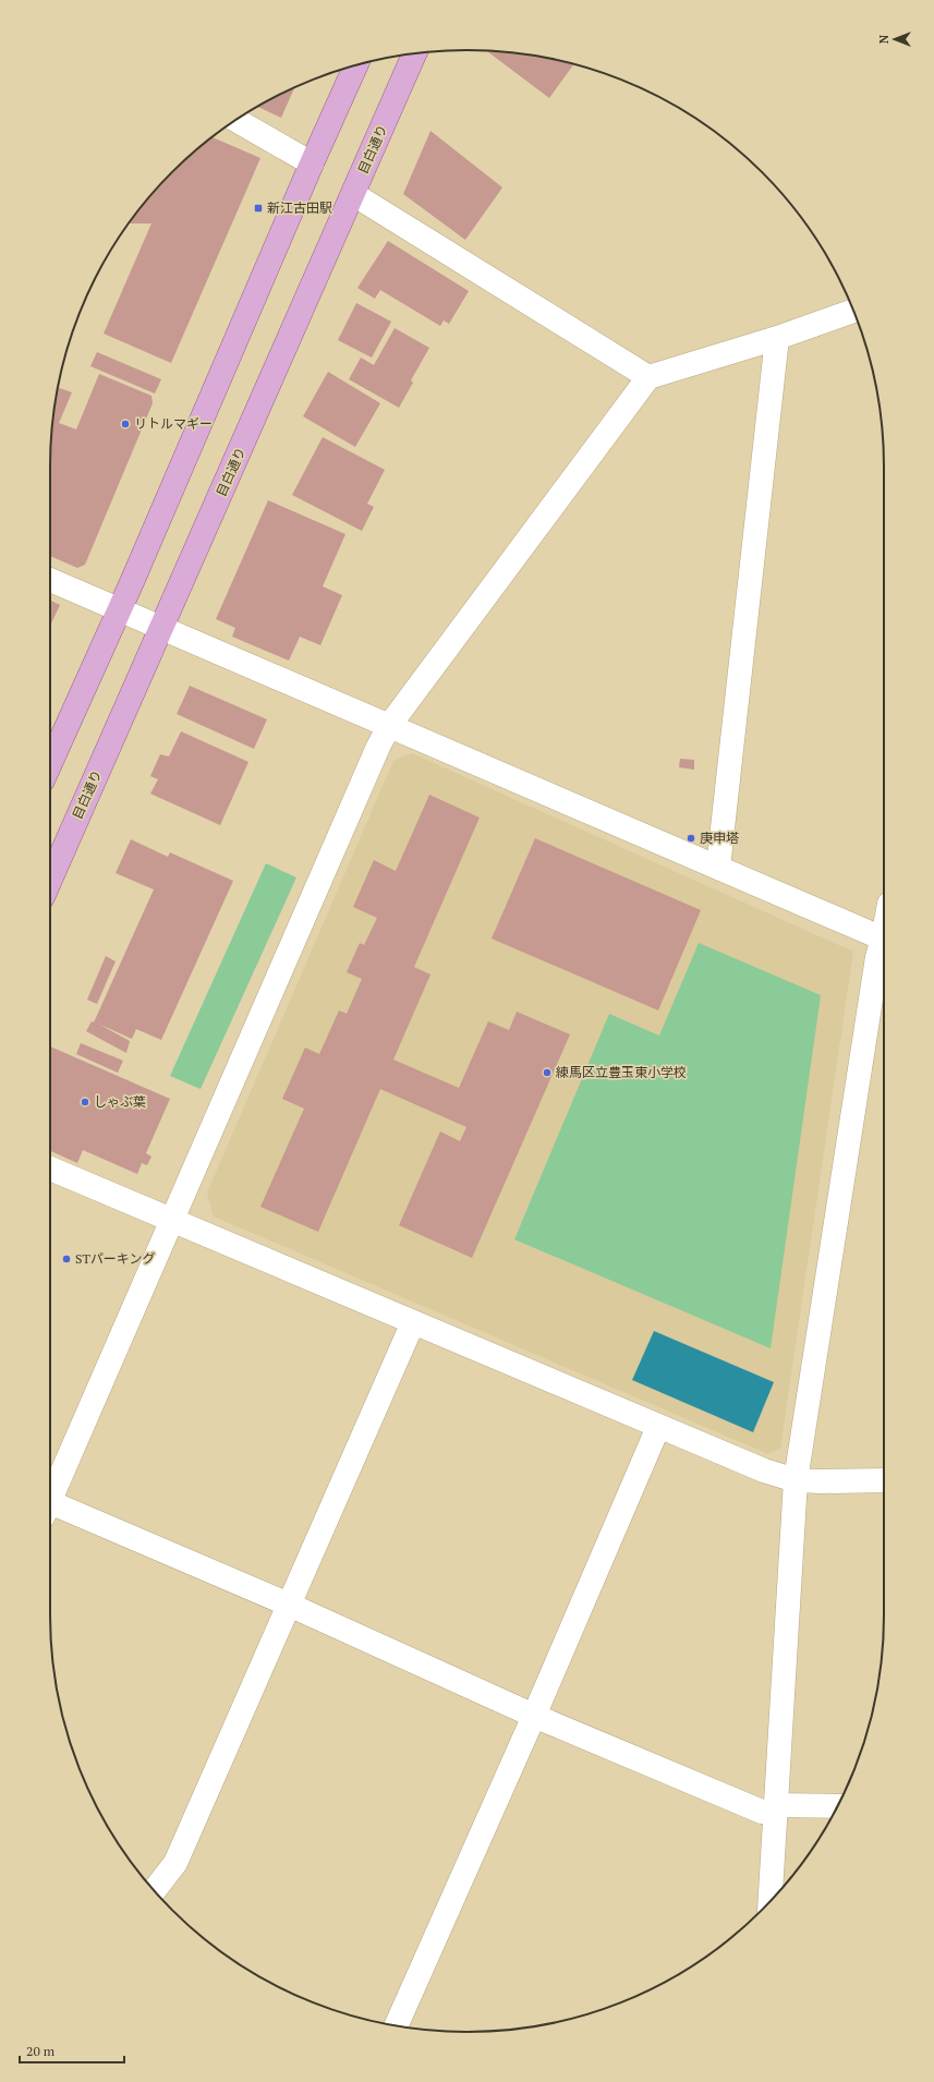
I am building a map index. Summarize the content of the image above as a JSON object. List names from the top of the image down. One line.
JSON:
{"streets":{"main road":["目白通り"]},"places":{"transit":["新江古田駅"],"other":["リトルマギー","庚申塔","練馬区立豊玉東小学校","しゃぶ葉","STパーキング"]},"scale_bar":"20 m","north":"left"}
